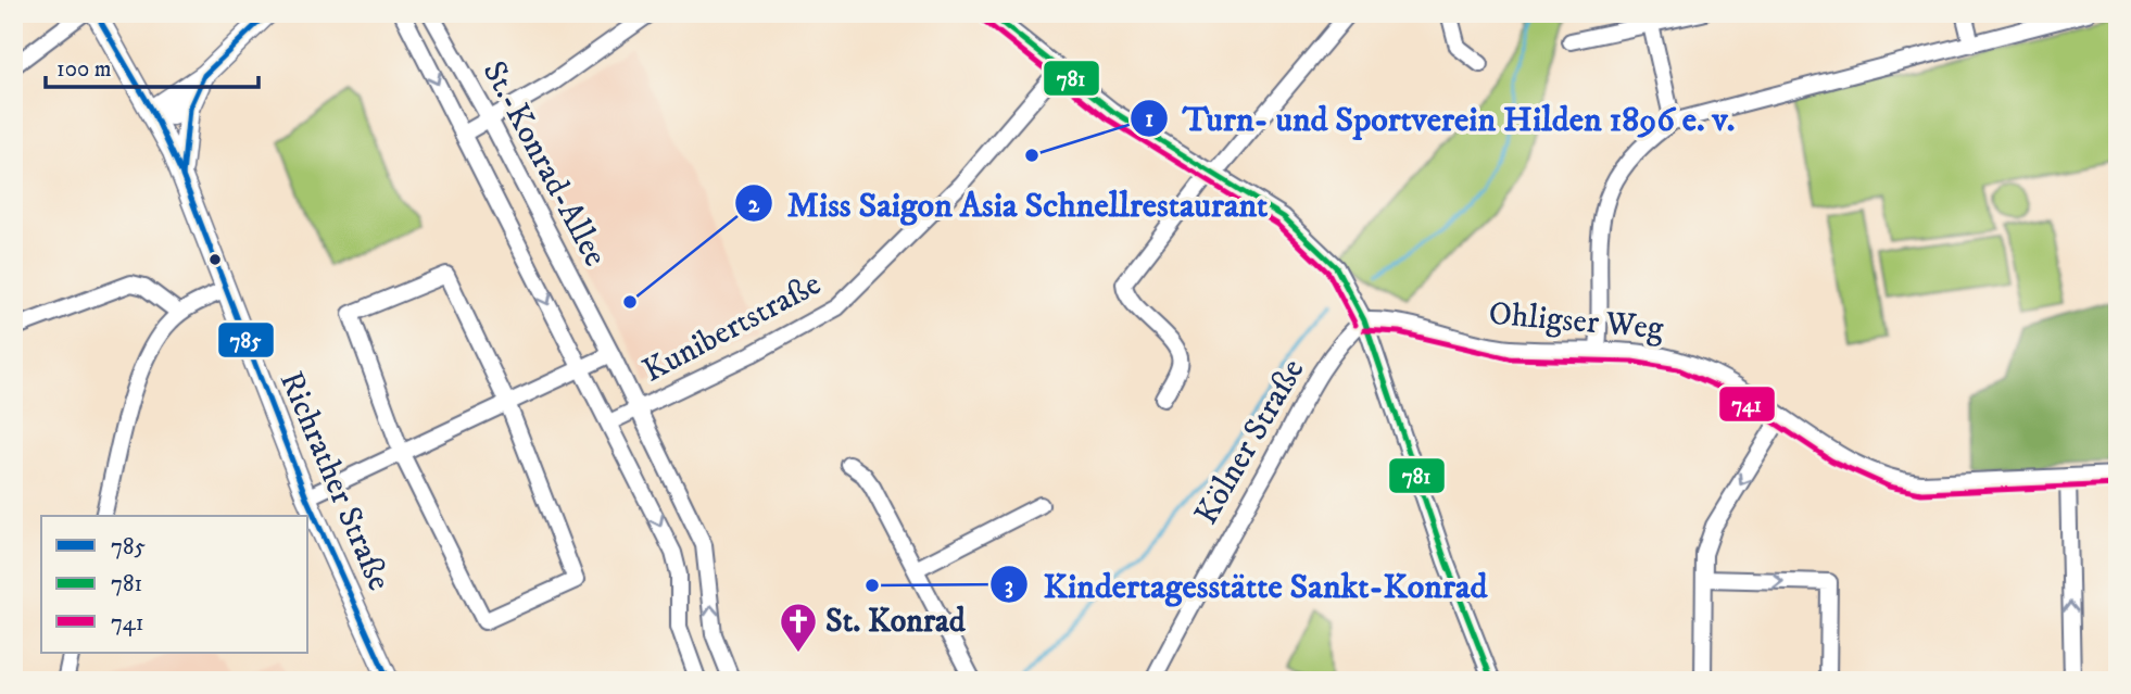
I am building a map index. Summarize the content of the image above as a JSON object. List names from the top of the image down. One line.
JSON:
{"streets":{"main road":["Richrather Straße"],"street":["St.-Konrad-Allee","Ohligser Weg","Kunibertstraße","Kölner Straße"]},"crossings":[["St.-Konrad-Allee","Kunibertstraße"],["Ohligser Weg","Kölner Straße"]],"places":{"other":["Turn- und Sportverein Hilden 1896 e. v.","Miss Saigon Asia Schnellrestaurant","Kindertagesstätte Sankt-Konrad"],"church":["St. Konrad"]},"lines":["transit line 785","transit line 781","transit line 741"],"legend":["785","781","741"],"scale_bar":"100 m"}
